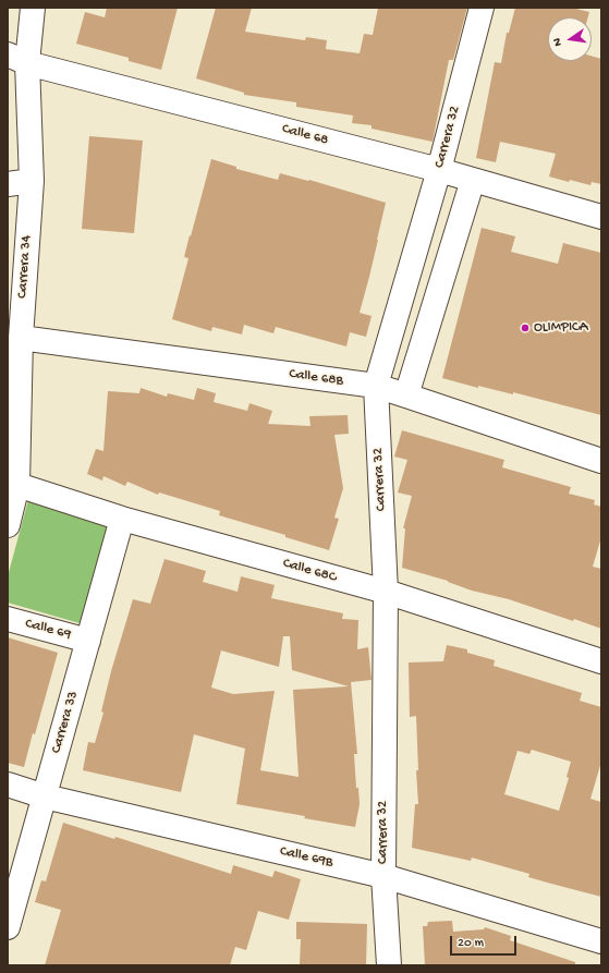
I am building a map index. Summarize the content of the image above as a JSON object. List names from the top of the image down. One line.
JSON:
{"streets":{"street":["Calle 68","Carrera 32","Carrera 34","Calle 68B","Calle 68C","Calle 69","Carrera 33","Calle 69B"]},"crossings":[["Calle 68","Carrera 32"],["Calle 68","Carrera 34"],["Carrera 32","Calle 68B"],["Carrera 32","Calle 68C"],["Carrera 32","Calle 69B"],["Carrera 34","Calle 68B"],["Carrera 34","Calle 68C"],["Calle 68C","Carrera 33"],["Calle 69","Carrera 33"],["Carrera 33","Calle 69B"]],"places":["OLIMPICA"],"scale_bar":"20 m","north":"left"}
